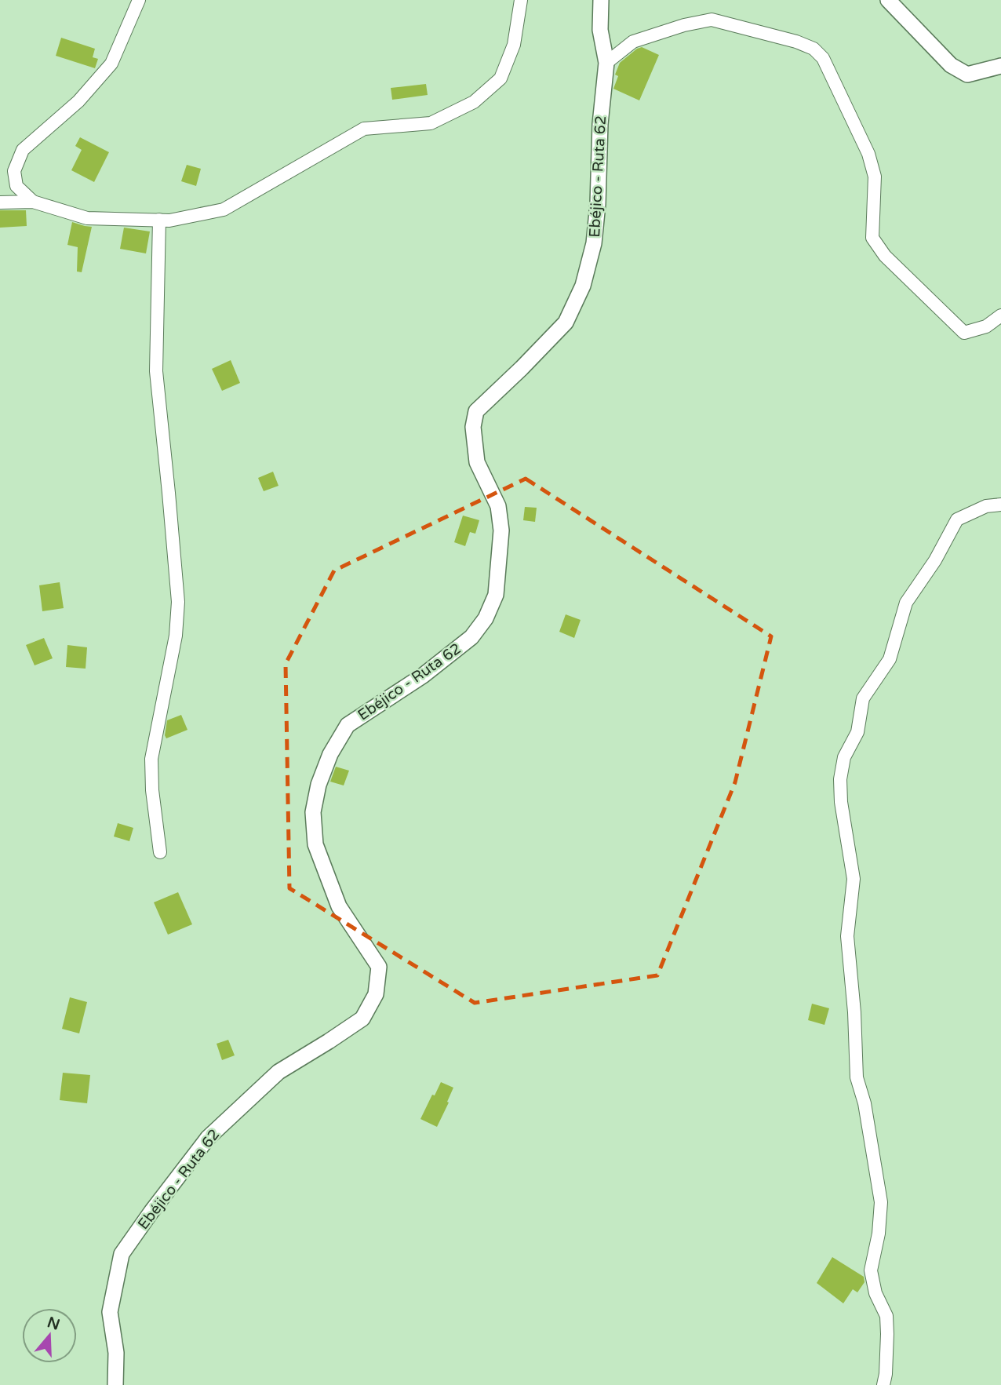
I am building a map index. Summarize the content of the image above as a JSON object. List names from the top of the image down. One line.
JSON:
{"streets":{"street":["Ebéjico - Ruta 62"]},"north":"top"}
